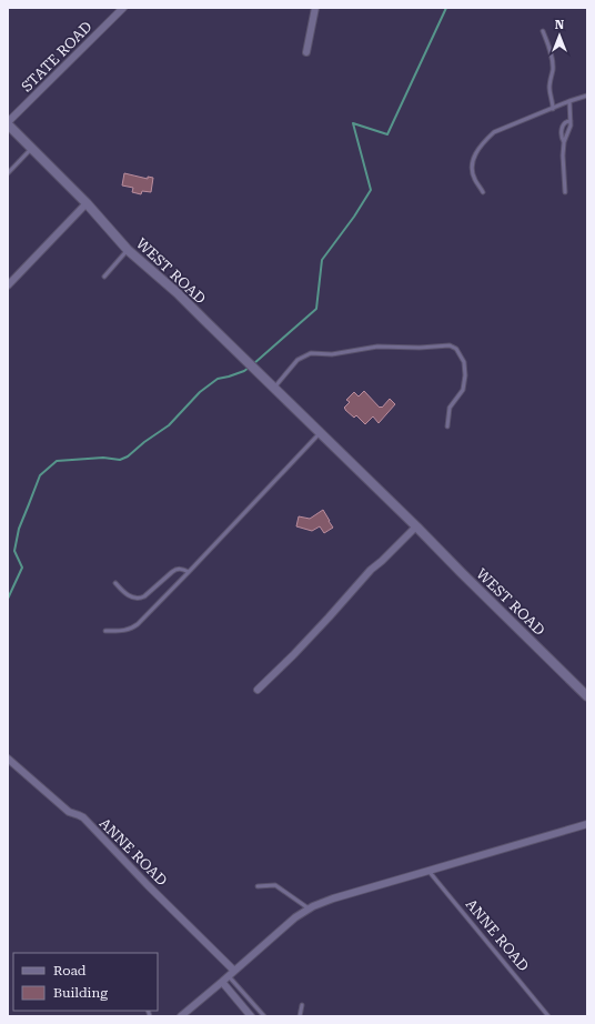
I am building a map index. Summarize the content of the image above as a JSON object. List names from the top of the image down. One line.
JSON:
{"streets":{"street":["STATE ROAD","WEST ROAD","ANNE ROAD"]},"crossings":[["STATE ROAD","WEST ROAD"]],"legend":["Road","Building"],"north":"top"}
